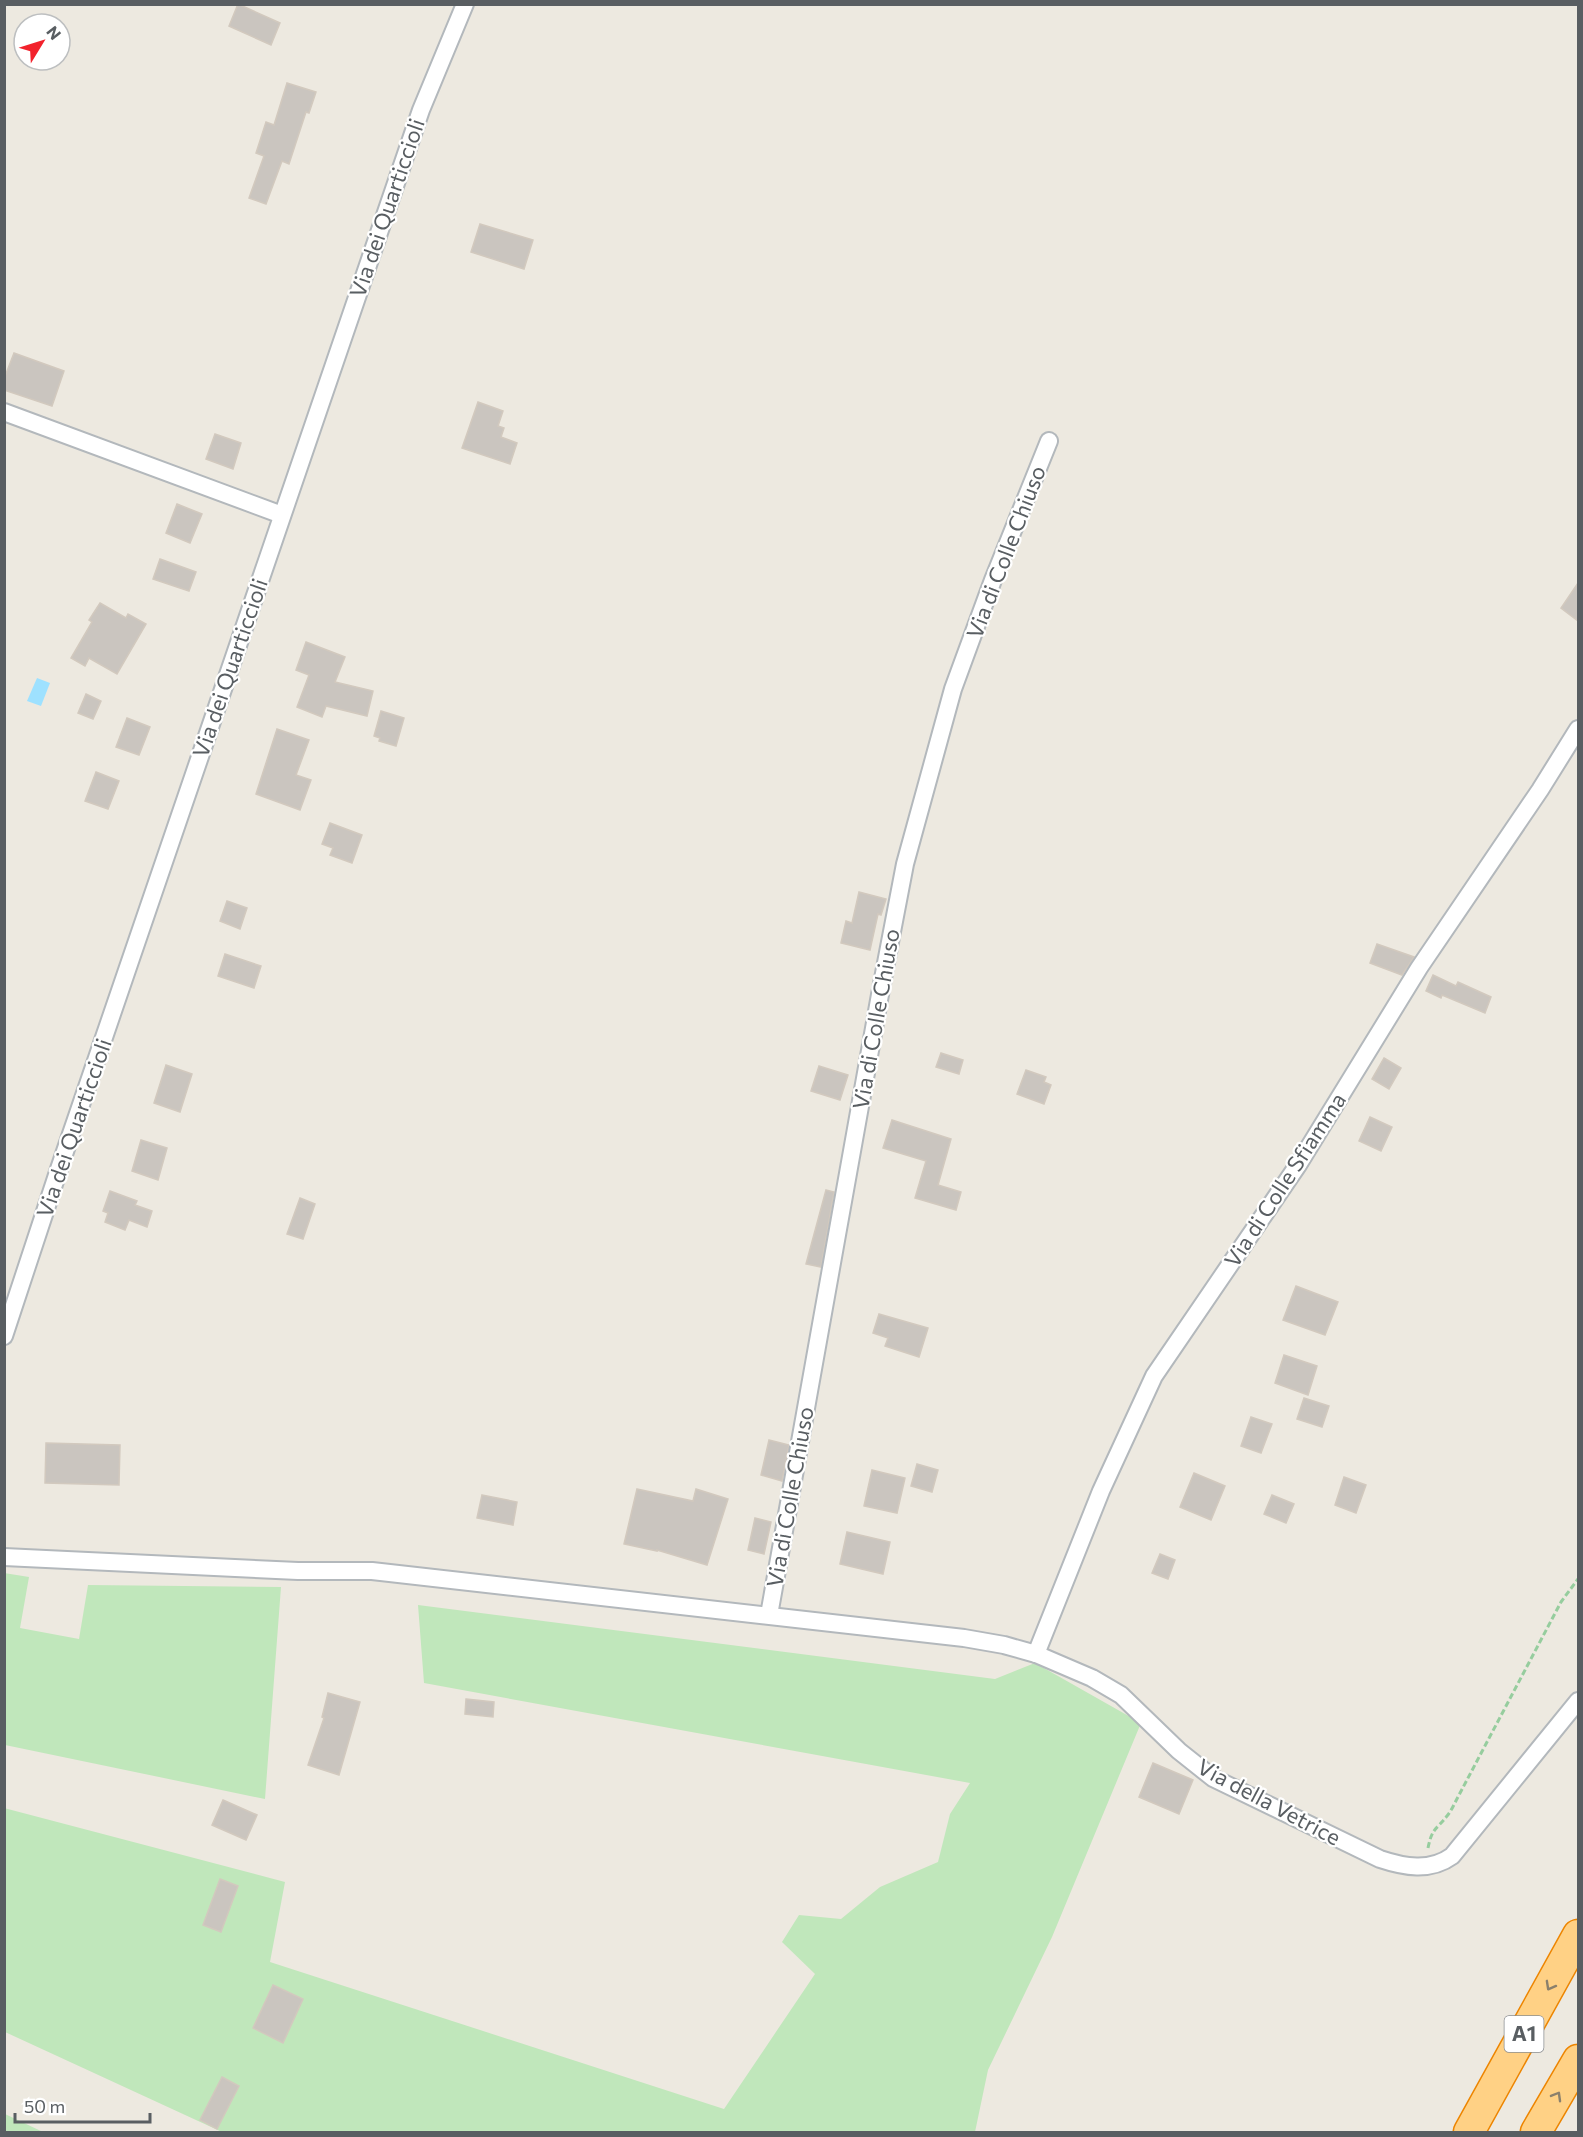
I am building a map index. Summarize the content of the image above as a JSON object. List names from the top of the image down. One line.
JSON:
{"streets":{"highway":["A1"],"street":["Via dei Quarticcioli","Via di Colle Chiuso","Via di Colle Sfiamma","Via della Vetrice"]},"crossings":[["Via di Colle Chiuso","Via della Vetrice"],["Via di Colle Sfiamma","Via della Vetrice"]],"scale_bar":"50 m","north":"top right"}
